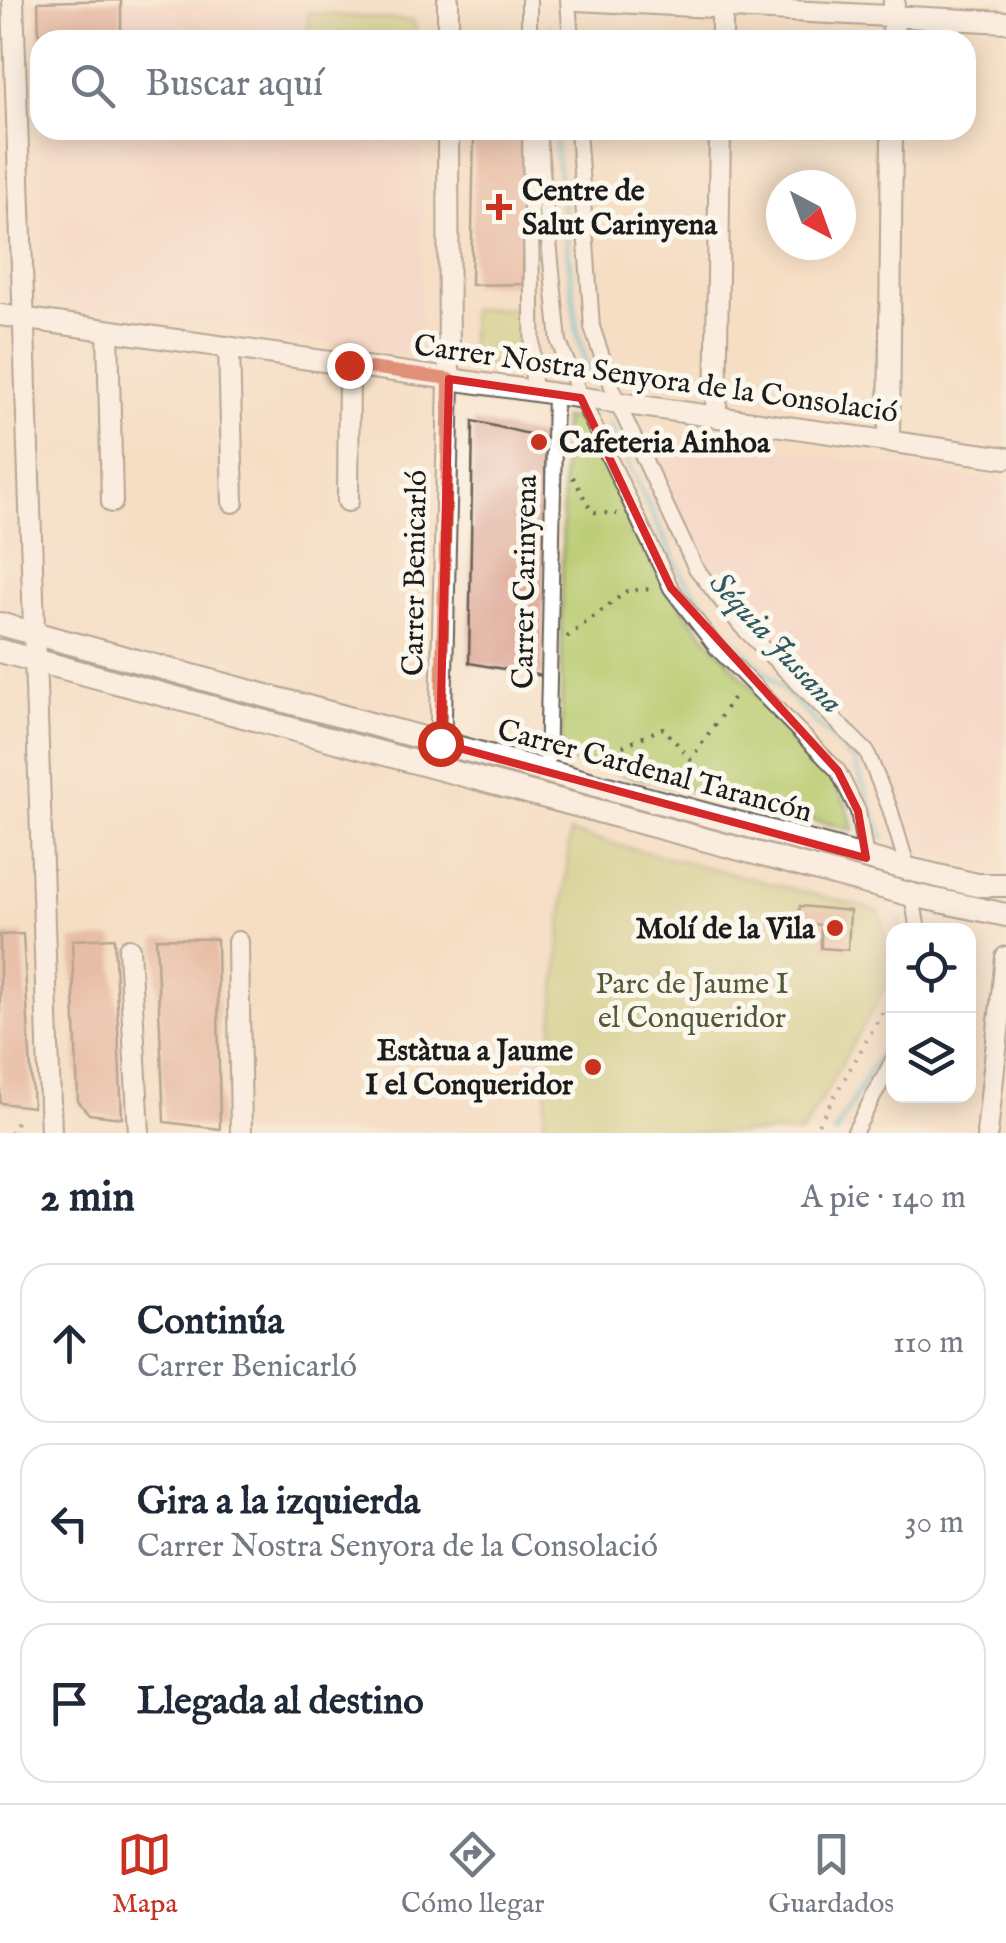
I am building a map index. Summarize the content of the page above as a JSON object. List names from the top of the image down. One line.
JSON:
{"streets":{"street":["Carrer Nostra Senyora de la Consolació","Carrer Benicarló","Carrer Carinyena","Carrer Cardenal Tarancón"]},"crossings":[["Carrer Nostra Senyora de la Consolació","Carrer Benicarló"],["Carrer Nostra Senyora de la Consolació","Carrer Carinyena"],["Carrer Benicarló","Carrer Cardenal Tarancón"],["Carrer Carinyena","Carrer Cardenal Tarancón"]],"water":["Séquia Jussana"],"parks":["Parc de Jaume I el Conqueridor"],"places":{"health":["Centre de Salut Carinyena"],"other":["Cafeteria Ainhoa","Molí de la Vila","Estàtua a Jaume I el Conqueridor"]},"north":"bottom right","page":{"search":"Buscar aquí","heading":["2 min","A pie · 140 m"],"list":[["Continúa","Carrer Benicarló","110 m"],["Gira a la izquierda","Carrer Nostra Senyora de la Consolació","30 m"],"Llegada al destino"],"nav":["Mapa","Cómo llegar","Guardados"]}}
